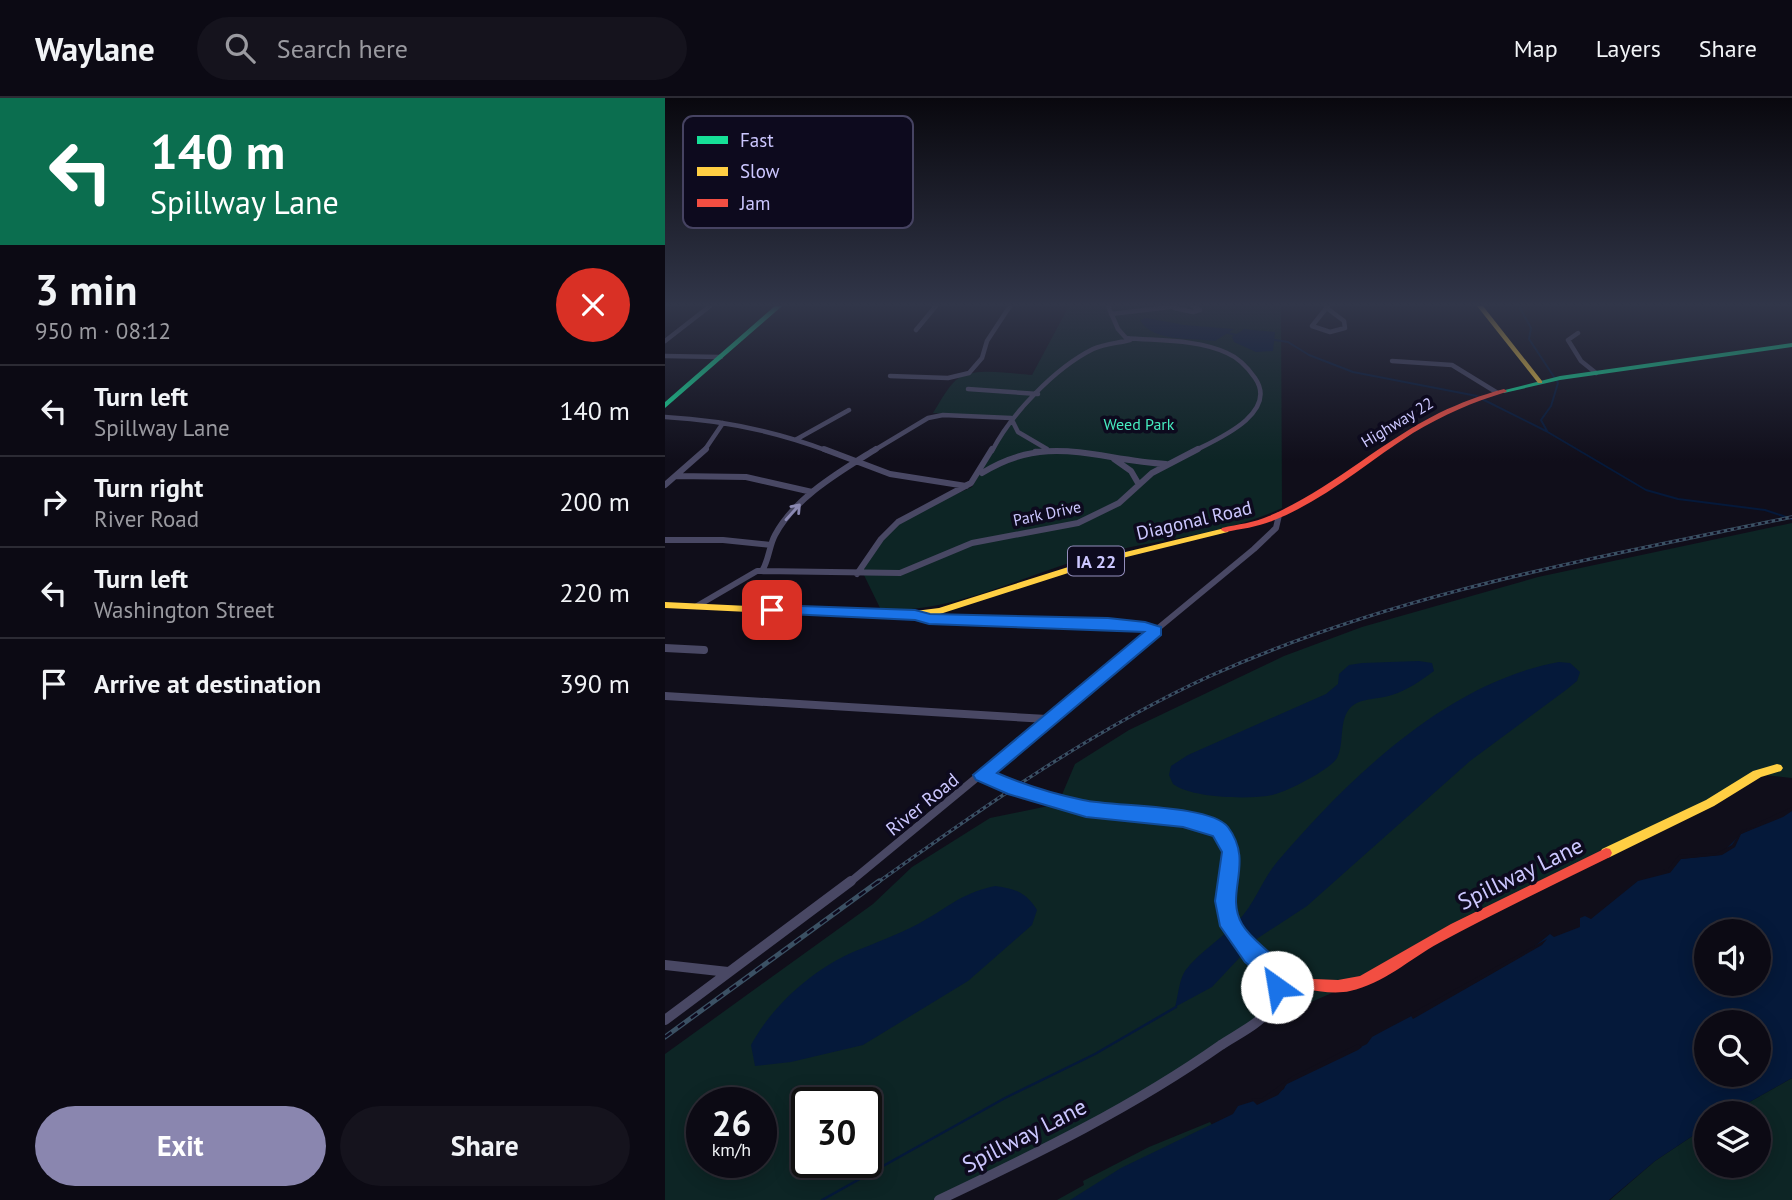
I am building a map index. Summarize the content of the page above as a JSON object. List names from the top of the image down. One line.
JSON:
{"streets":{"main road":["Highway 22","Diagonal Road","IA 22","Spillway Lane"],"street":["Park Drive","River Road"]},"crossings":[["Highway 22","Diagonal Road"],["Highway 22","River Road"],["Diagonal Road","IA 22"],["Diagonal Road","River Road"],["River Road","Spillway Lane"]],"parks":["Weed Park"],"legend":["Fast","Slow","Jam"],"page":{"header":"Waylane","search":"Search here","nav":["Map","Layers","Share"],"turn":["140 m","Spillway Lane"],"heading":["3 min","950 m · 08:12"],"list":[{"name":"Turn left","note":"Spillway Lane","value":"140 m"},{"name":"Turn right","note":"River Road","value":"200 m"},{"name":"Turn left","note":"Washington Street","value":"220 m"},{"name":"Arrive at destination","value":"390 m"}],"speed":"26 km/h","limit":"30","buttons":["Exit","Share"]}}
